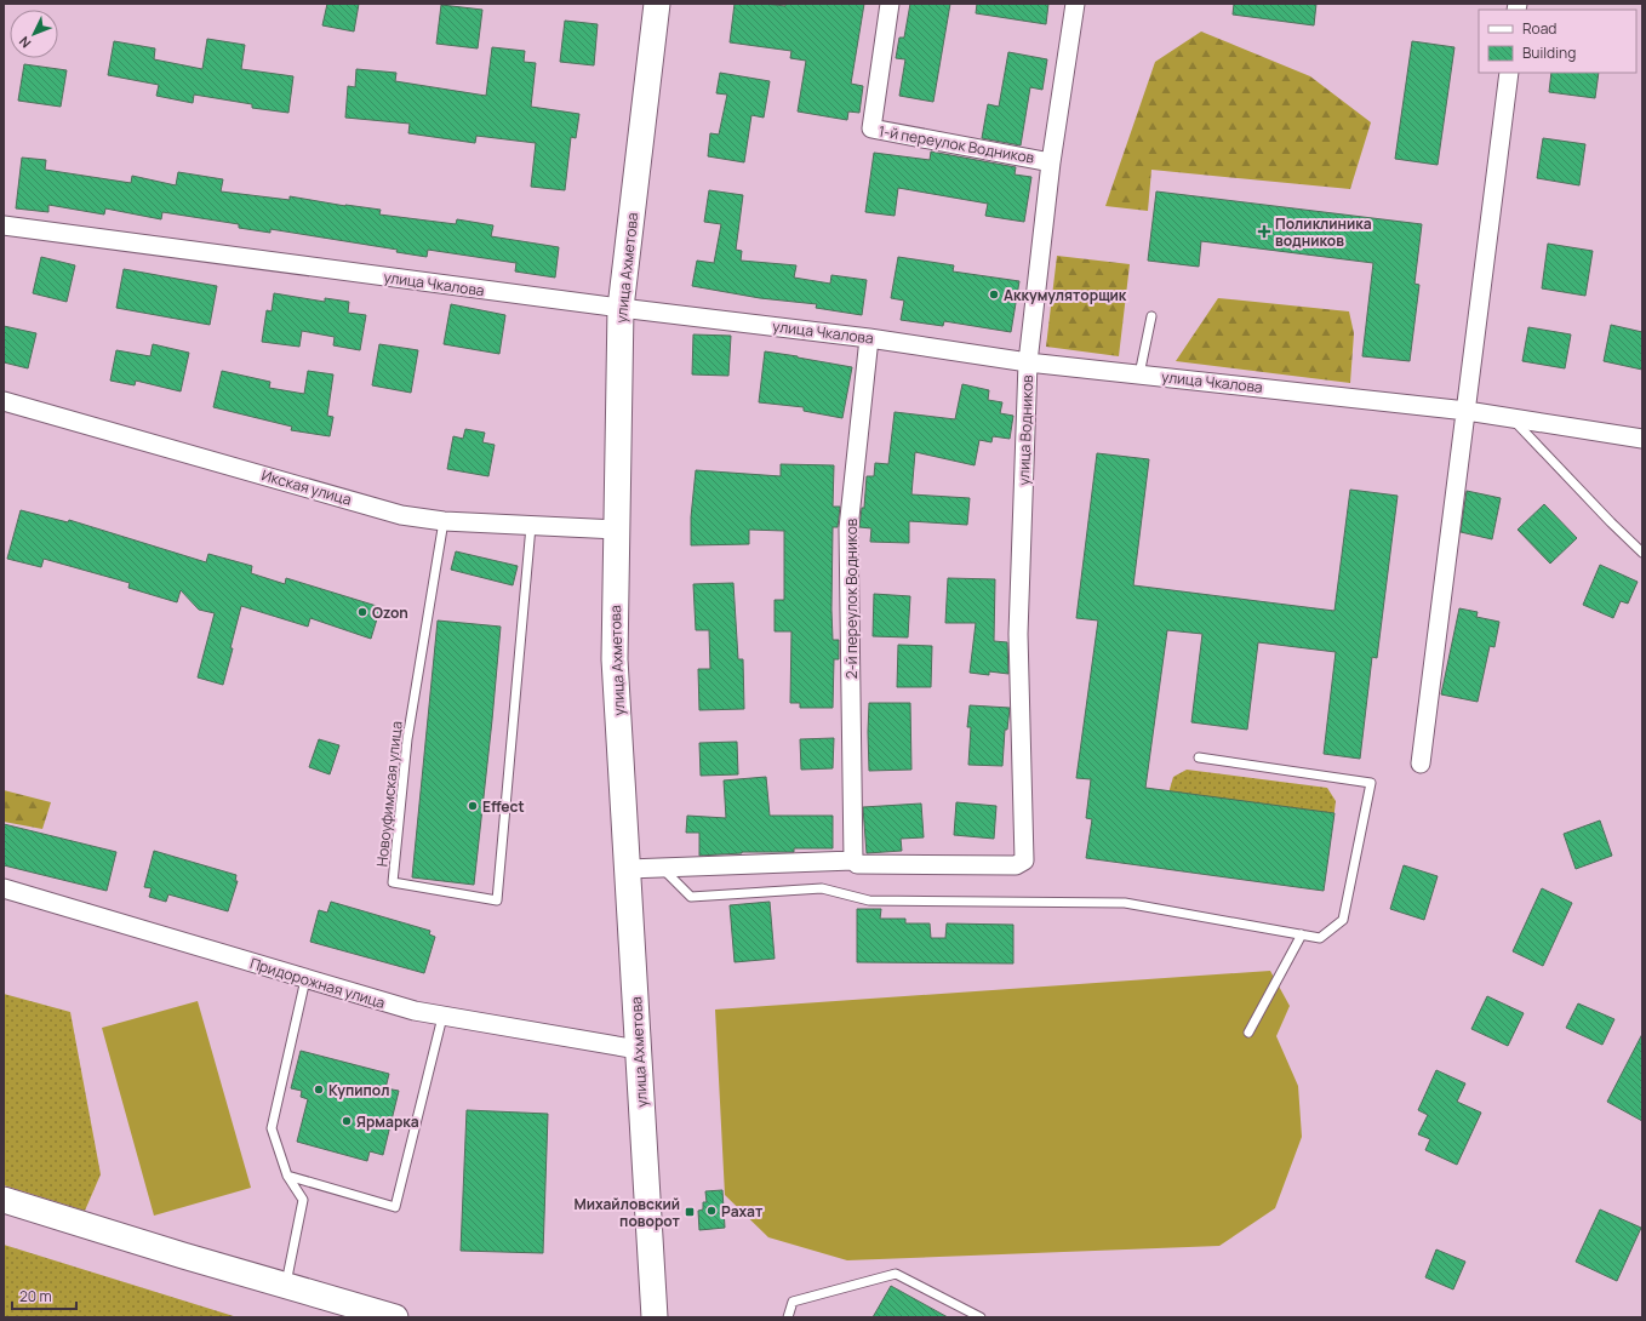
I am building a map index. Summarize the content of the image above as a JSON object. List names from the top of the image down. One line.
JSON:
{"streets":{"main road":["улица Ахметова"],"street":["1-й переулок Водников","улица Чкалова","улица Водников","Икская улица","2-й переулок Водников","Придорожная улица"],"lane":["Новоуфимская улица"]},"crossings":[["1-й переулок Водников","улица Водников"],["улица Ахметова","улица Чкалова"],["улица Ахметова","Икская улица"],["улица Ахметова","Придорожная улица"],["улица Чкалова","улица Водников"],["улица Чкалова","2-й переулок Водников"],["улица Водников","2-й переулок Водников"],["Икская улица","Новоуфимская улица"]],"places":{"health":["Поликлиника водников"],"other":["Аккумуляторщик","Ozon","Effect","Купипол","Ярмарка","Рахат"],"transit":["Михайловский поворот"]},"legend":["Road","Building"],"scale_bar":"20 m","north":"bottom left"}
